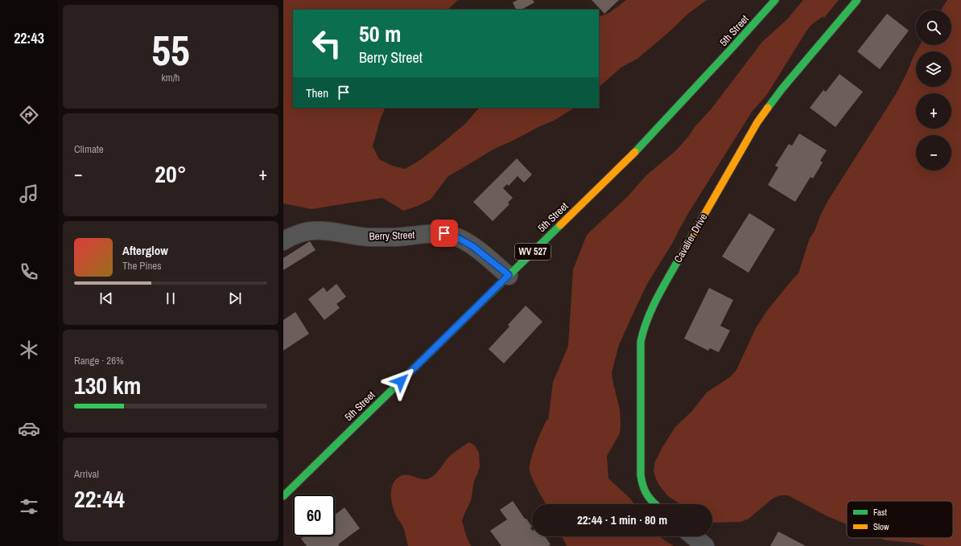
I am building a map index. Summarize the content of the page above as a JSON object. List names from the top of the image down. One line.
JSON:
{"streets":{"main road":["5th Street","Cavalier Drive","WV 527"],"street":["Berry Street"]},"crossings":[["5th Street","Berry Street"]],"legend":["Fast","Slow"],"page":{"tabs":"22:43","tile":[["55","km/h"],"Climate",["Range · 26%","130 km"],["Arrival","22:44"]],"map_buttons":["+","−"],"turn":["50 m","Berry Street"],"then":"Then","heat":["−","20°","+"],"song":["Afterglow","The Pines"],"limit":"60","trip":"22:44 · 1 min · 80 m"}}
